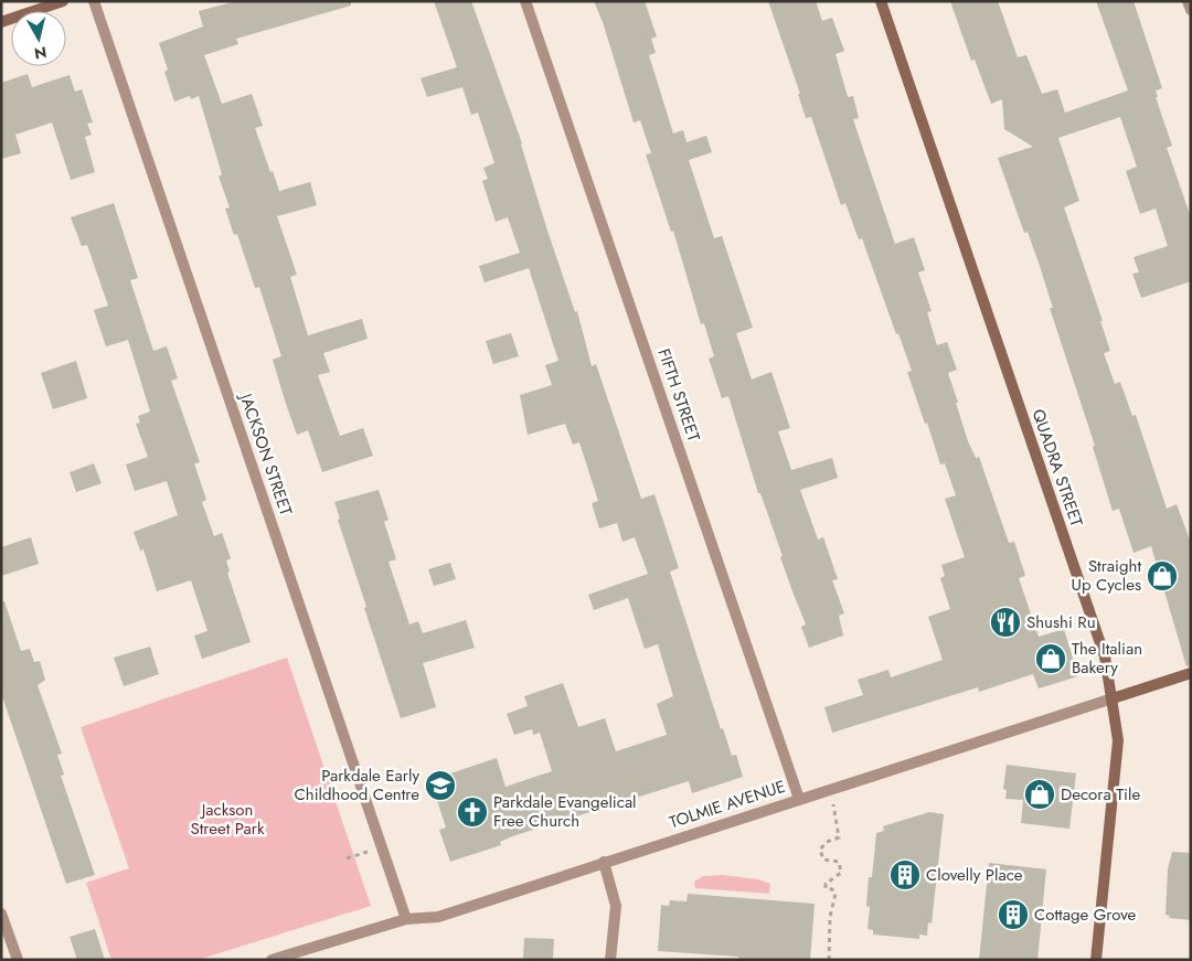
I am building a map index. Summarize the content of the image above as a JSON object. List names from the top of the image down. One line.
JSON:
{"streets":{"main road":["QUADRA STREET","TOLMIE AVENUE"],"street":["FIFTH STREET","JACKSON STREET"]},"crossings":[["FIFTH STREET","TOLMIE AVENUE"],["JACKSON STREET","TOLMIE AVENUE"],["QUADRA STREET","TOLMIE AVENUE"]],"parks":["Jackson Street Park"],"places":{"shop":["Straight Up Cycles","The Italian Bakery","Decora Tile"],"restaurant":["Shushi Ru"],"school or university":["Parkdale Early Childhood Centre"],"church":["Parkdale Evangelical Free Church"],"building":["Clovelly Place","Cottage Grove"]},"north":"bottom"}
